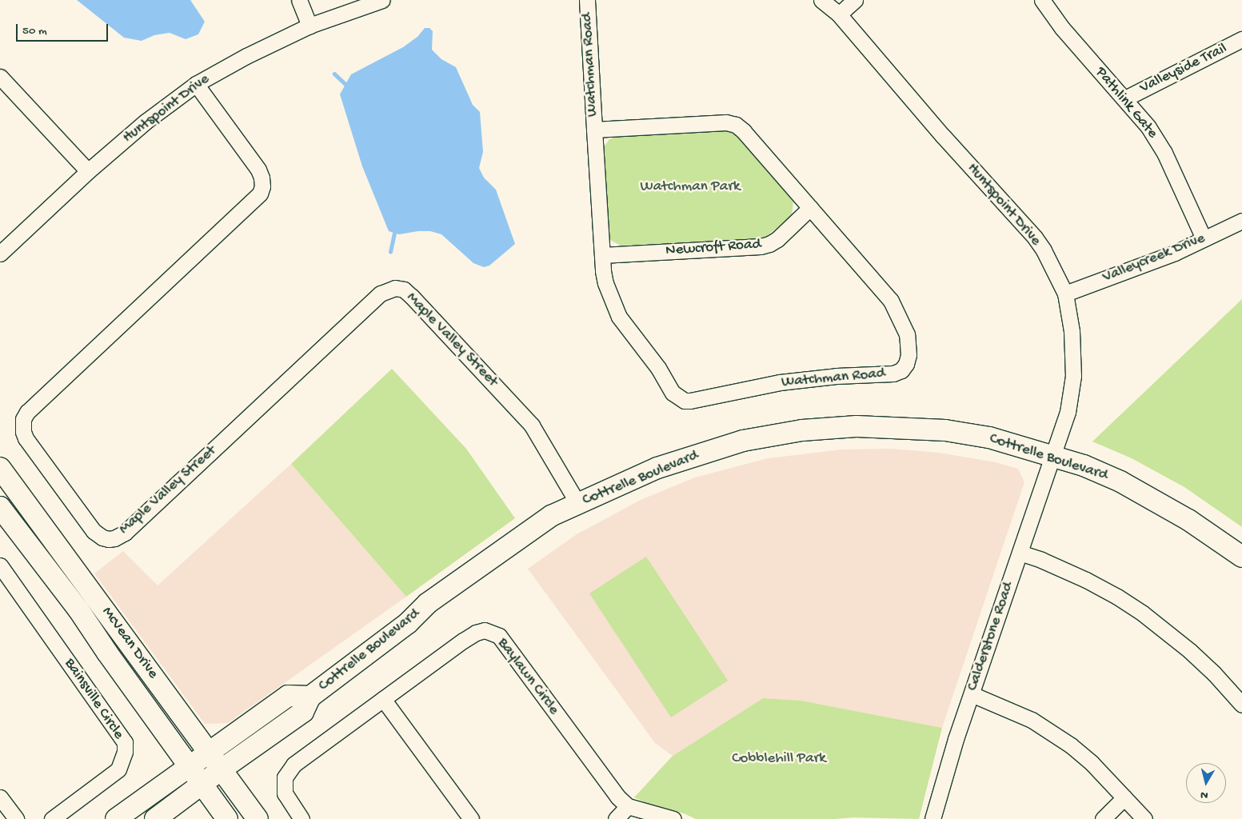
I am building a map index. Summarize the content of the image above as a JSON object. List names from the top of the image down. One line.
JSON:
{"streets":{"main road":["Cottrelle Boulevard","McVean Drive"],"street":["Watchman Road","Valleyside Trail","Pathlink Gate","Huntspoint Drive","Newcroft Road","Valleycreek Drive","Maple Valley Street","Calderstone Road","Baylawn Circle","Bainsville Circle"]},"crossings":[["Watchman Road","Newcroft Road"],["Valleyside Trail","Pathlink Gate"],["Pathlink Gate","Valleycreek Drive"],["Huntspoint Drive","Valleycreek Drive"],["Huntspoint Drive","Maple Valley Street"],["Huntspoint Drive","Cottrelle Boulevard"],["Huntspoint Drive","Calderstone Road"],["Maple Valley Street","Cottrelle Boulevard"],["Cottrelle Boulevard","Calderstone Road"],["Cottrelle Boulevard","McVean Drive"]],"parks":["Watchman Park","Cobblehill Park"],"scale_bar":"50 m","north":"bottom"}
